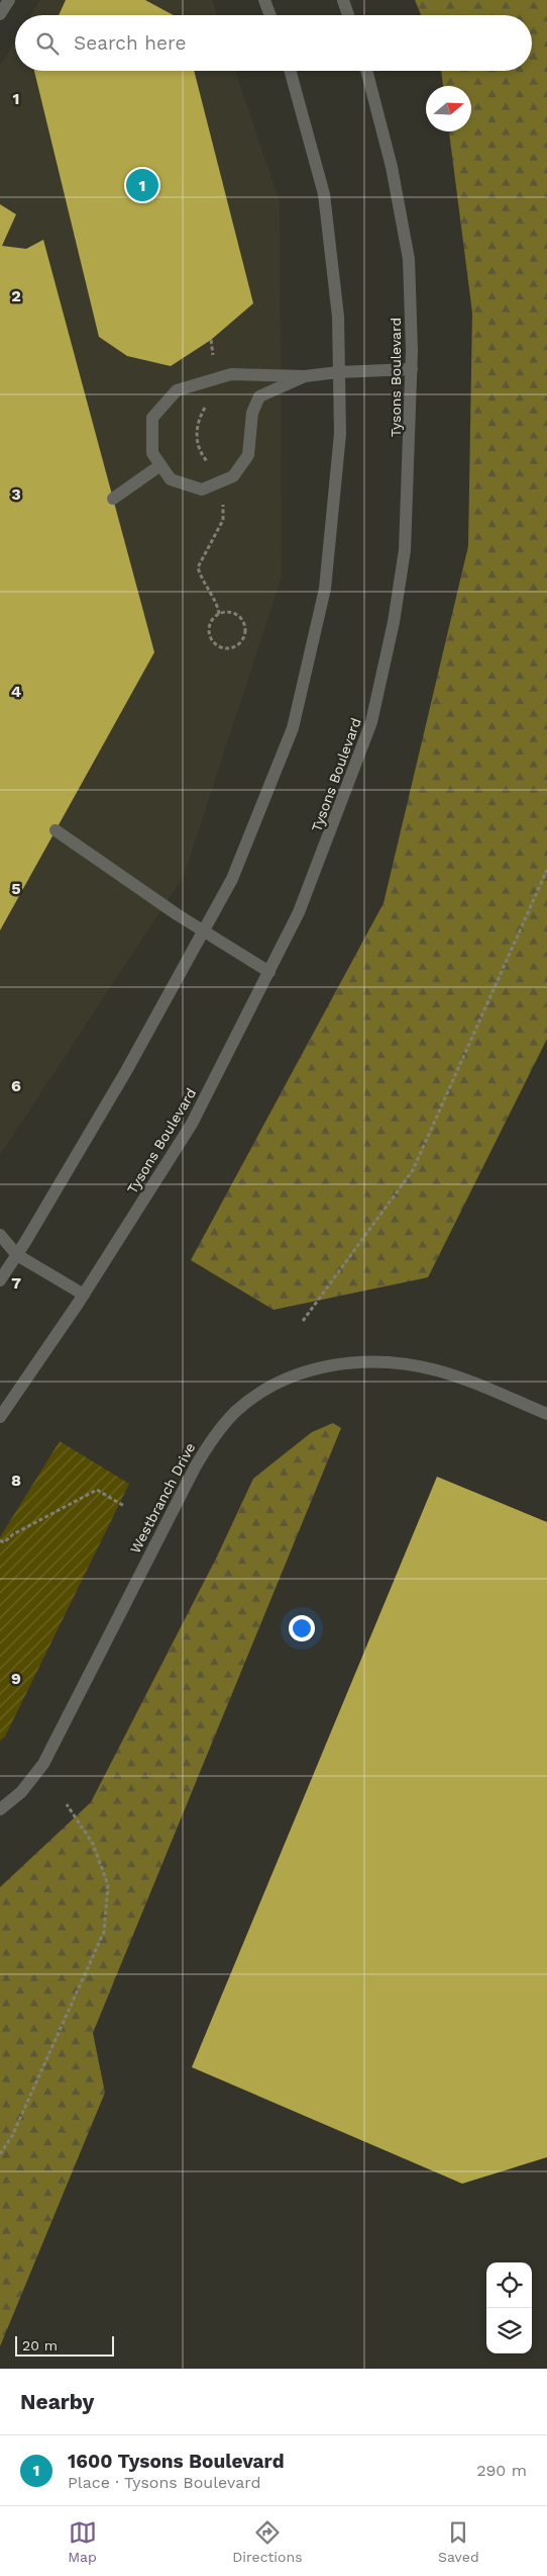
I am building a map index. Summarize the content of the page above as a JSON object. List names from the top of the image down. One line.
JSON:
{"streets":{"street":["Tysons Boulevard","Westbranch Drive"]},"scale_bar":"20 m","north":"right","page":{"search":"Search here","pins":"1","scale":"20 m","heading":"Nearby","list":[{"mark":"1","name":"1600 Tysons Boulevard","note":"Place · Tysons Boulevard","value":"290 m"}],"nav":["Map","Directions","Saved"]},"grid":{"rows":["1","2","3","4","5","6","7","8","9"]}}
